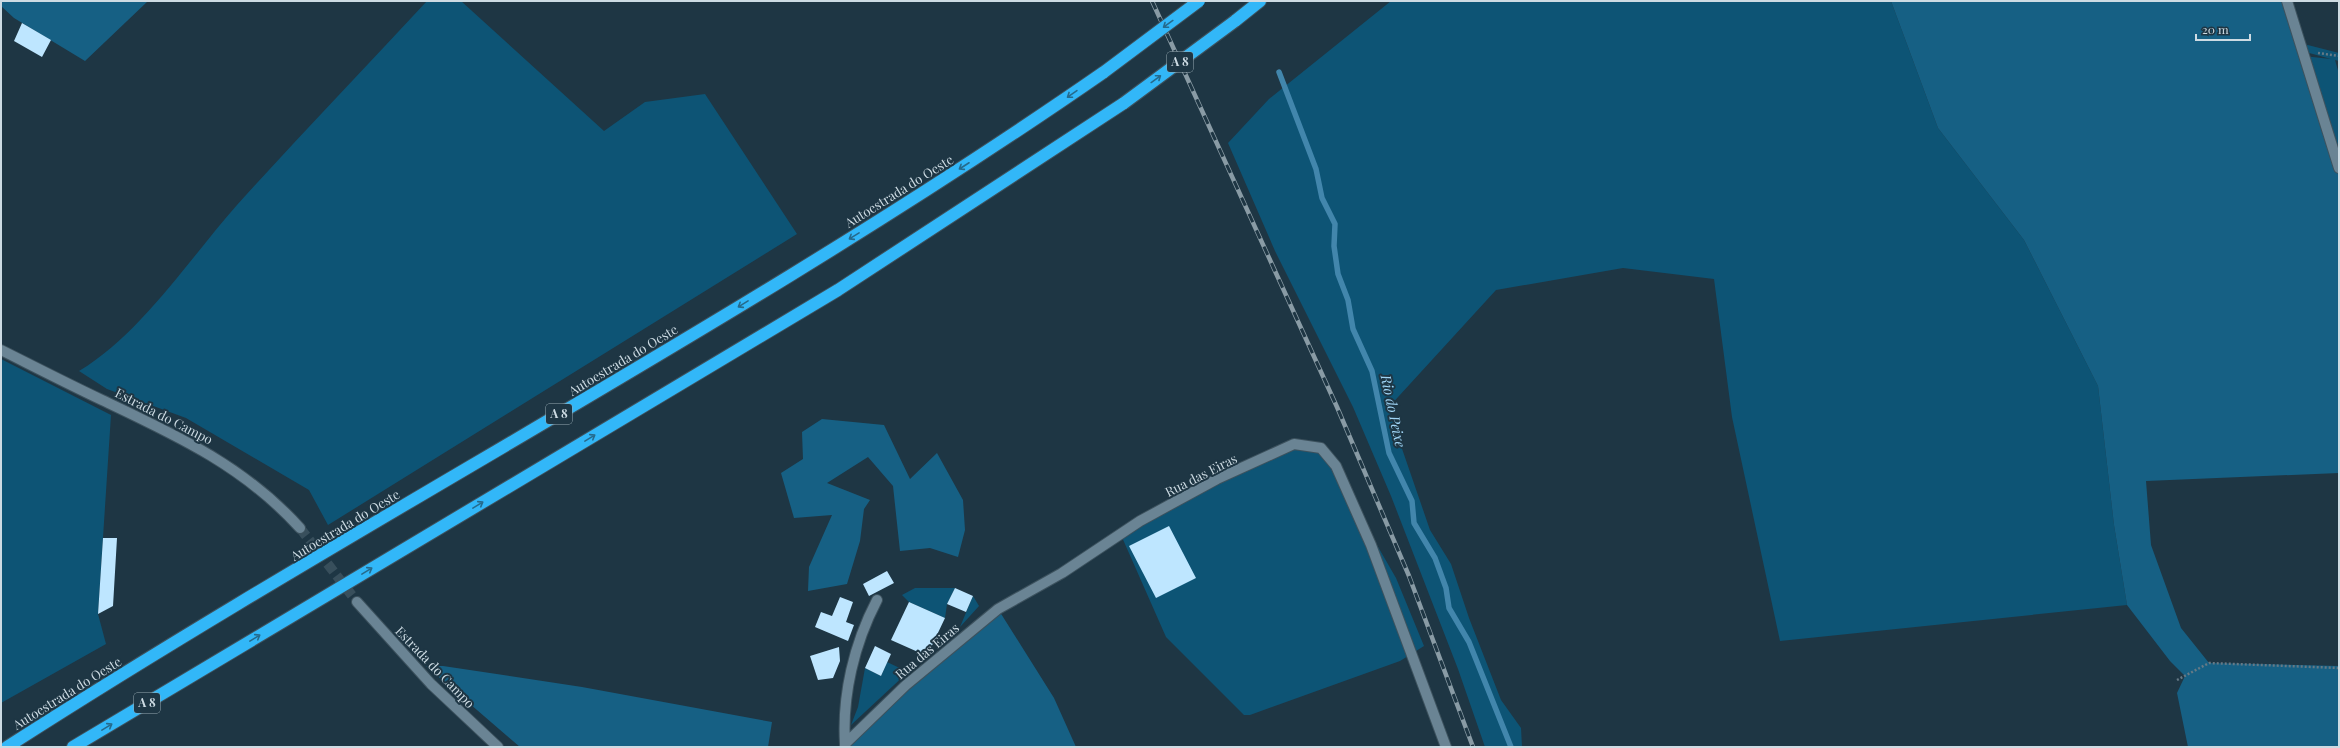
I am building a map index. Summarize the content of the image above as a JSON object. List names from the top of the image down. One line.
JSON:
{"streets":{"highway":["A 8","Autoestrada do Oeste"],"street":["Estrada do Campo","Rua das Eiras"]},"water":["Rio do Peixe"],"scale_bar":"20 m"}
